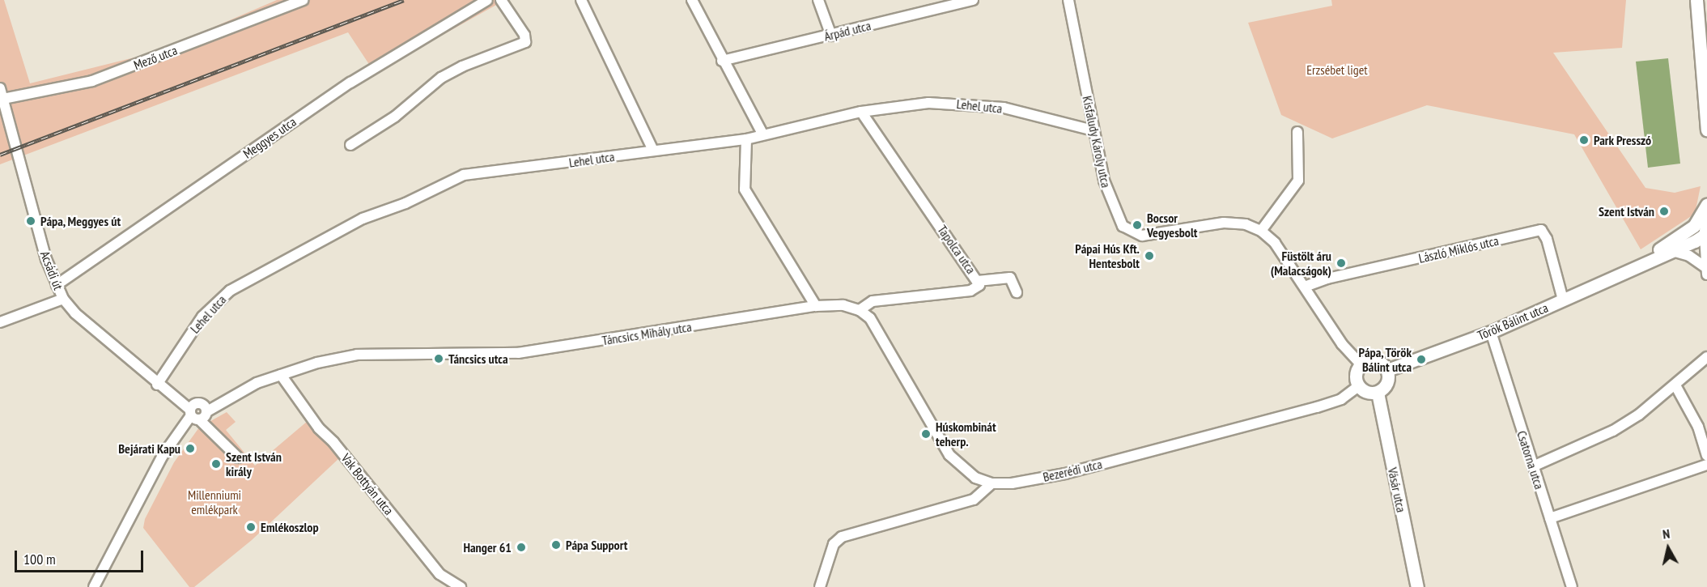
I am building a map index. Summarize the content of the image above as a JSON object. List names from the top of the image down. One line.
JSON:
{"streets":{"street":["Árpád utca","Mező utca","Lehel utca","Meggyes utca","Kisfaludy Károly utca","Tapolca utca","László Miklós utca","Acsádi út","Török Bálint utca","Táncsics Mihály utca","Csatorna utca","Bezerédi utca","Vak Bottyán utca","Vásár utca"]},"crossings":[["Mező utca","Acsádi út"],["Lehel utca","Kisfaludy Károly utca"],["Lehel utca","Tapolca utca"],["Lehel utca","Acsádi út"],["Meggyes utca","Acsádi út"],["Tapolca utca","Táncsics Mihály utca"],["László Miklós utca","Török Bálint utca"],["Acsádi út","Táncsics Mihály utca"],["Török Bálint utca","Csatorna utca"],["Török Bálint utca","Bezerédi utca"],["Török Bálint utca","Vásár utca"],["Táncsics Mihály utca","Vak Bottyán utca"],["Bezerédi utca","Vásár utca"]],"parks":["Erzsébet liget","Millenniumi emlékpark"],"places":["Park Presszó","Szent István","Pápa, Meggyes út","Bocsor Vegyesbolt","Pápai Hús Kft. Hentesbolt","Füstölt áru (Malacságok)","Táncsics utca","Pápa, Török Bálint utca","Húskombinát teherp.","Bejárati Kapu","Szent István király","Emlékoszlop","Pápa Support","Hanger 61"],"scale_bar":"100 m","north":"top"}
